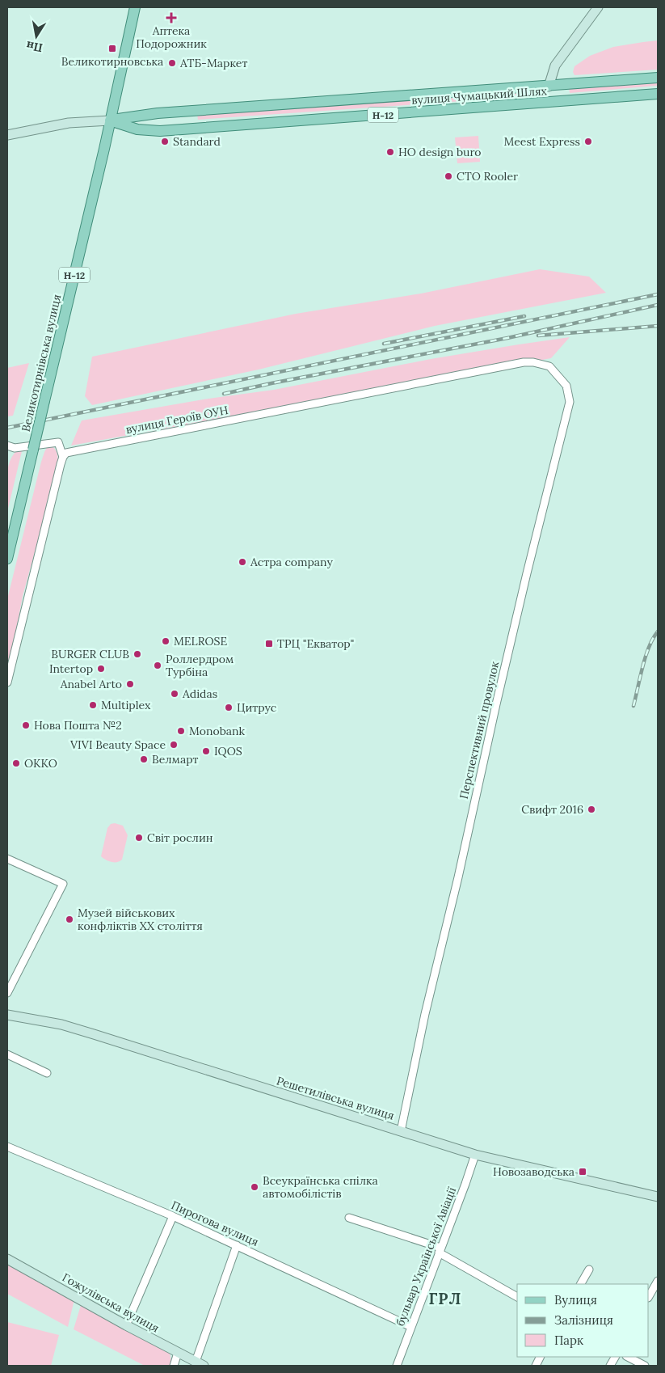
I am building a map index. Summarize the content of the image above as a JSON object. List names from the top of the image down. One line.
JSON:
{"streets":{"main road":["вулиця Чумацький Шлях","Н-12","Великотирнівська вулиця"],"street":["вулиця Героїв ОУН","Перспективний провулок","Решетилівська вулиця","Пирогова вулиця","бульвар Української Авіації","Гожулівська вулиця"]},"crossings":[["вулиця Чумацький Шлях","Великотирнівська вулиця"],["вулиця Героїв ОУН","Перспективний провулок"],["Перспективний провулок","Решетилівська вулиця"],["Решетилівська вулиця","бульвар Української Авіації"],["Пирогова вулиця","бульвар Української Авіації"]],"districts":["ГРЛ"],"places":{"health":["Аптека Подорожник"],"transit":["Великотирновська","ТРЦ \"Екватор\"","Новозаводська"],"other":["АТБ-Маркет","Standard","Meest Express","HO design buro","СТО Rooler","Астра company","MELROSE","BURGER CLUB","Роллердром Турбіна","Intertop","Anabel Arto","Adidas","Multiplex","Цитрус","Нова Пошта №2","Monobank","VIVI Beauty Space","IQOS","Велмарт","ОККО","Свифт 2016","Світ рослин","Музей військових конфліктів ХХ століття","Всеукраїнська спілка автомобілістів"]},"legend":["Вулиця","Залізниця","Парк"],"north":"bottom"}
